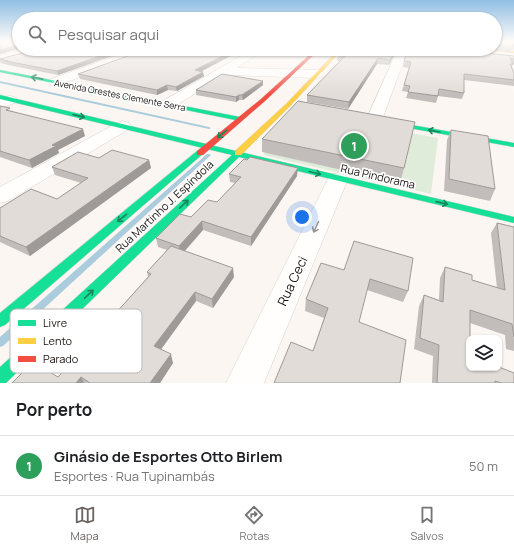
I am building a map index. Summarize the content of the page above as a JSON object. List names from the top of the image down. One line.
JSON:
{"streets":{"main road":["Avenida Orestes Clemente Serra","Rua Pindorama","Rua Martinho J. Espíndola"],"street":["Rua Ceci"]},"crossings":[["Avenida Orestes Clemente Serra","Rua Martinho J. Espíndola"],["Rua Pindorama","Rua Martinho J. Espíndola"],["Rua Pindorama","Rua Ceci"]],"one_way":["Rua Ceci"],"legend":["Livre","Lento","Parado"],"page":{"search":"Pesquisar aqui","pins":"1","heading":"Por perto","list":[{"mark":"1","name":"Ginásio de Esportes Otto Birlem","note":"Esportes · Rua Tupinambás","value":"50 m"}],"nav":["Mapa","Rotas","Salvos"]}}
